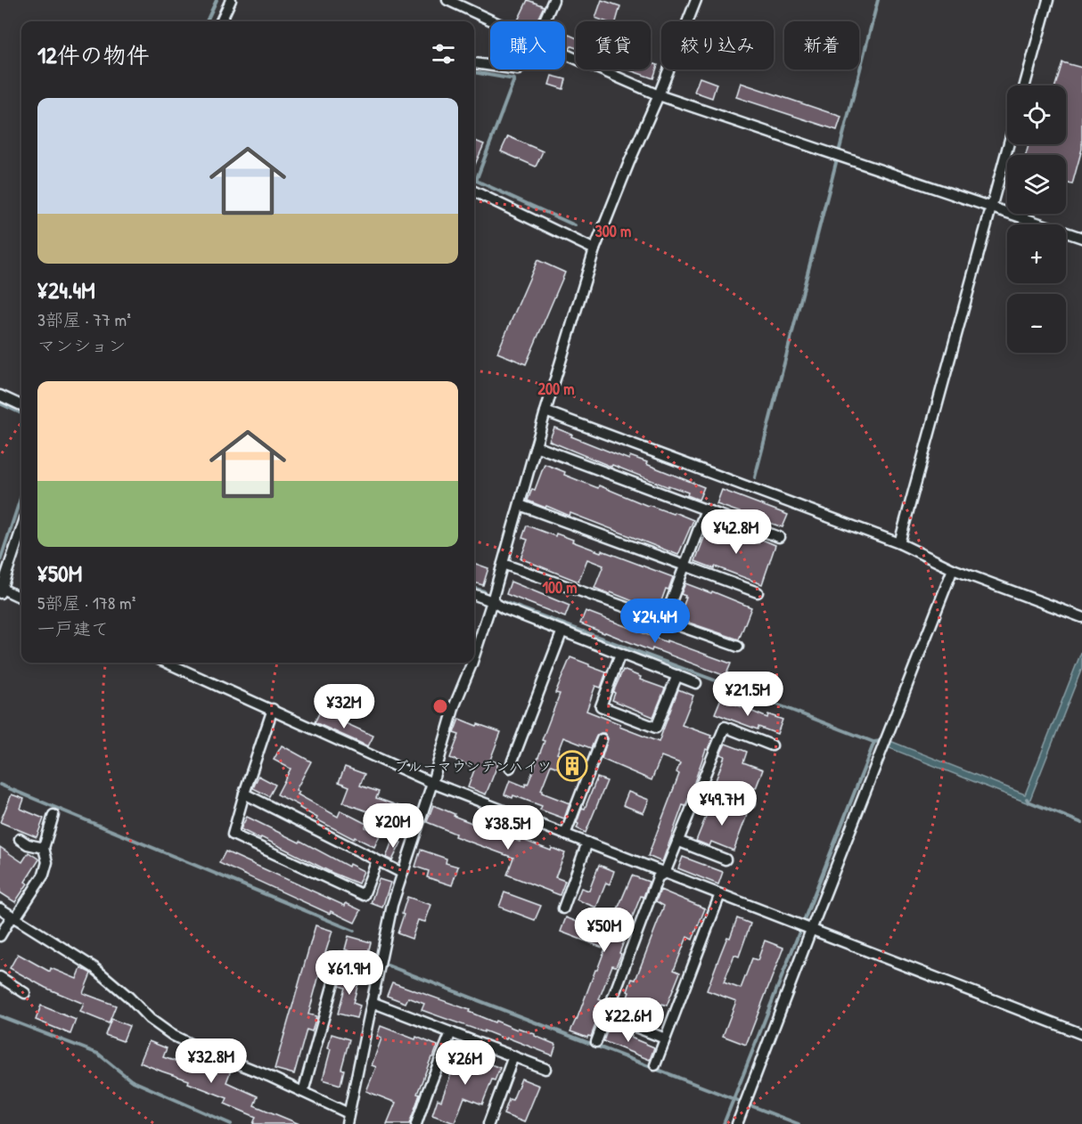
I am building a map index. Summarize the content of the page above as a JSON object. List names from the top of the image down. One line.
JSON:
{"places":{"building":["ブルーマウンテンハイツ"]},"page":{"chip":["購入","賃貸","絞り込み","新着"],"heading":"12件の物件","map_buttons":["+","−"],"list":[{"name":"¥24.4M","note":"3部屋 · 77 m² · マンション"},{"name":"¥50M","note":"5部屋 · 178 m² · 一戸建て"}],"price":["¥42.8M","¥24.4M","¥21.5M","¥32M","¥49.7M","¥20M","¥38.5M","¥50M","¥61.9M","¥22.6M","¥32.8M","¥26M"]},"rings":["300 m","200 m","100 m"]}
